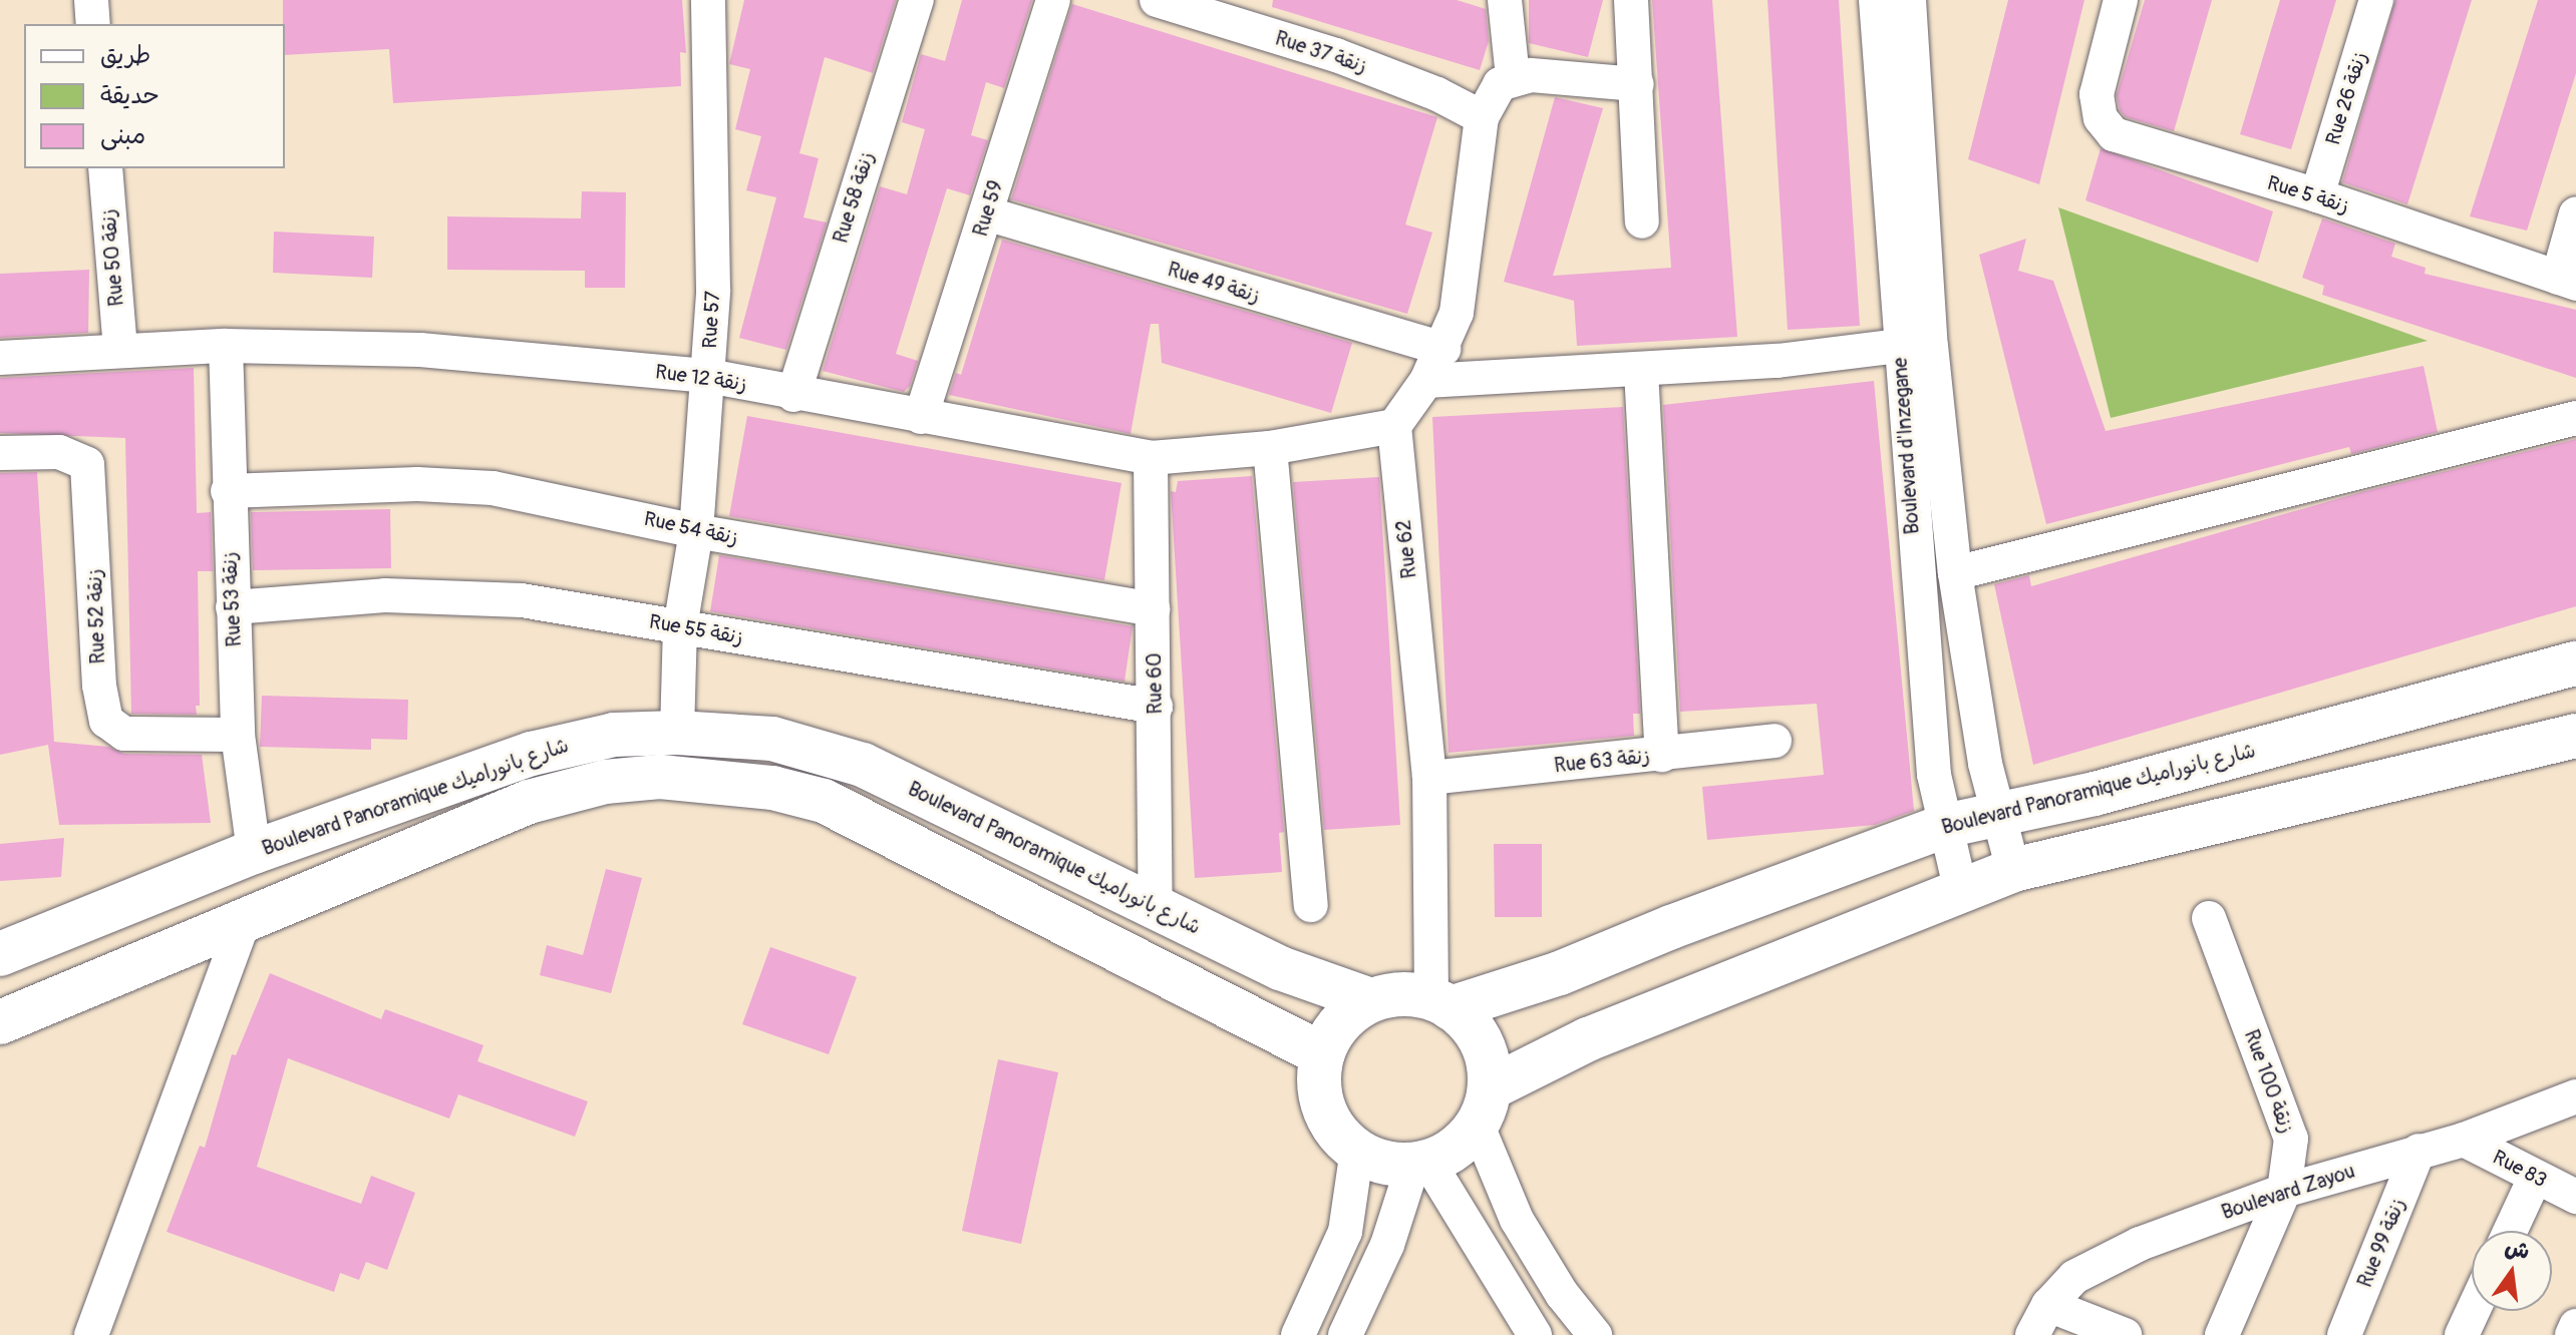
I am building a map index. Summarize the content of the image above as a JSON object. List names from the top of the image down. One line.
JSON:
{"streets":{"main road":["Boulevard Panoramique شارع بانوراميك"],"street":["Rue 37 زنقة","Rue 26 زنقة","Rue 5 زنقة","Rue 58 زنقة","Rue 59","Rue 50 زنقة","Rue 49 زنقة","Rue 57","Rue 12 زنقة","Boulevard d'Inzegane","Rue 54 زنقة","Rue 62","Rue 53 زنقة","Rue 52 زنقة","Rue 55 زنقة","Rue 60","Rue 63 زنقة","Rue 100 زنقة","Rue 83","Boulevard Zayou","Rue 99 زنقة"]},"crossings":[["Rue 26 زنقة","Rue 5 زنقة"],["Rue 58 زنقة","Rue 12 زنقة"],["Rue 59","Rue 49 زنقة"],["Rue 59","Rue 12 زنقة"],["Rue 50 زنقة","Rue 12 زنقة"],["Rue 57","Rue 12 زنقة"],["Rue 57","Rue 54 زنقة"],["Rue 57","Rue 55 زنقة"],["Rue 57","Boulevard Panoramique شارع بانوراميك"],["Rue 12 زنقة","Rue 62"],["Rue 12 زنقة","Rue 53 زنقة"],["Rue 12 زنقة","Rue 60"],["Boulevard d'Inzegane","Boulevard Panoramique شارع بانوراميك"],["Rue 54 زنقة","Rue 53 زنقة"],["Rue 54 زنقة","Rue 60"],["Rue 62","Rue 63 زنقة"],["Rue 62","Boulevard Panoramique شارع بانوراميك"],["Rue 53 زنقة","Rue 52 زنقة"],["Rue 53 زنقة","Rue 55 زنقة"],["Rue 53 زنقة","Boulevard Panoramique شارع بانوراميك"],["Rue 55 زنقة","Rue 60"],["Rue 60","Boulevard Panoramique شارع بانوراميك"],["Rue 100 زنقة","Boulevard Zayou"],["Rue 83","Boulevard Zayou"],["Boulevard Zayou","Rue 99 زنقة"]],"legend":["طريق","حديقة","مبنى"],"north":"top"}
